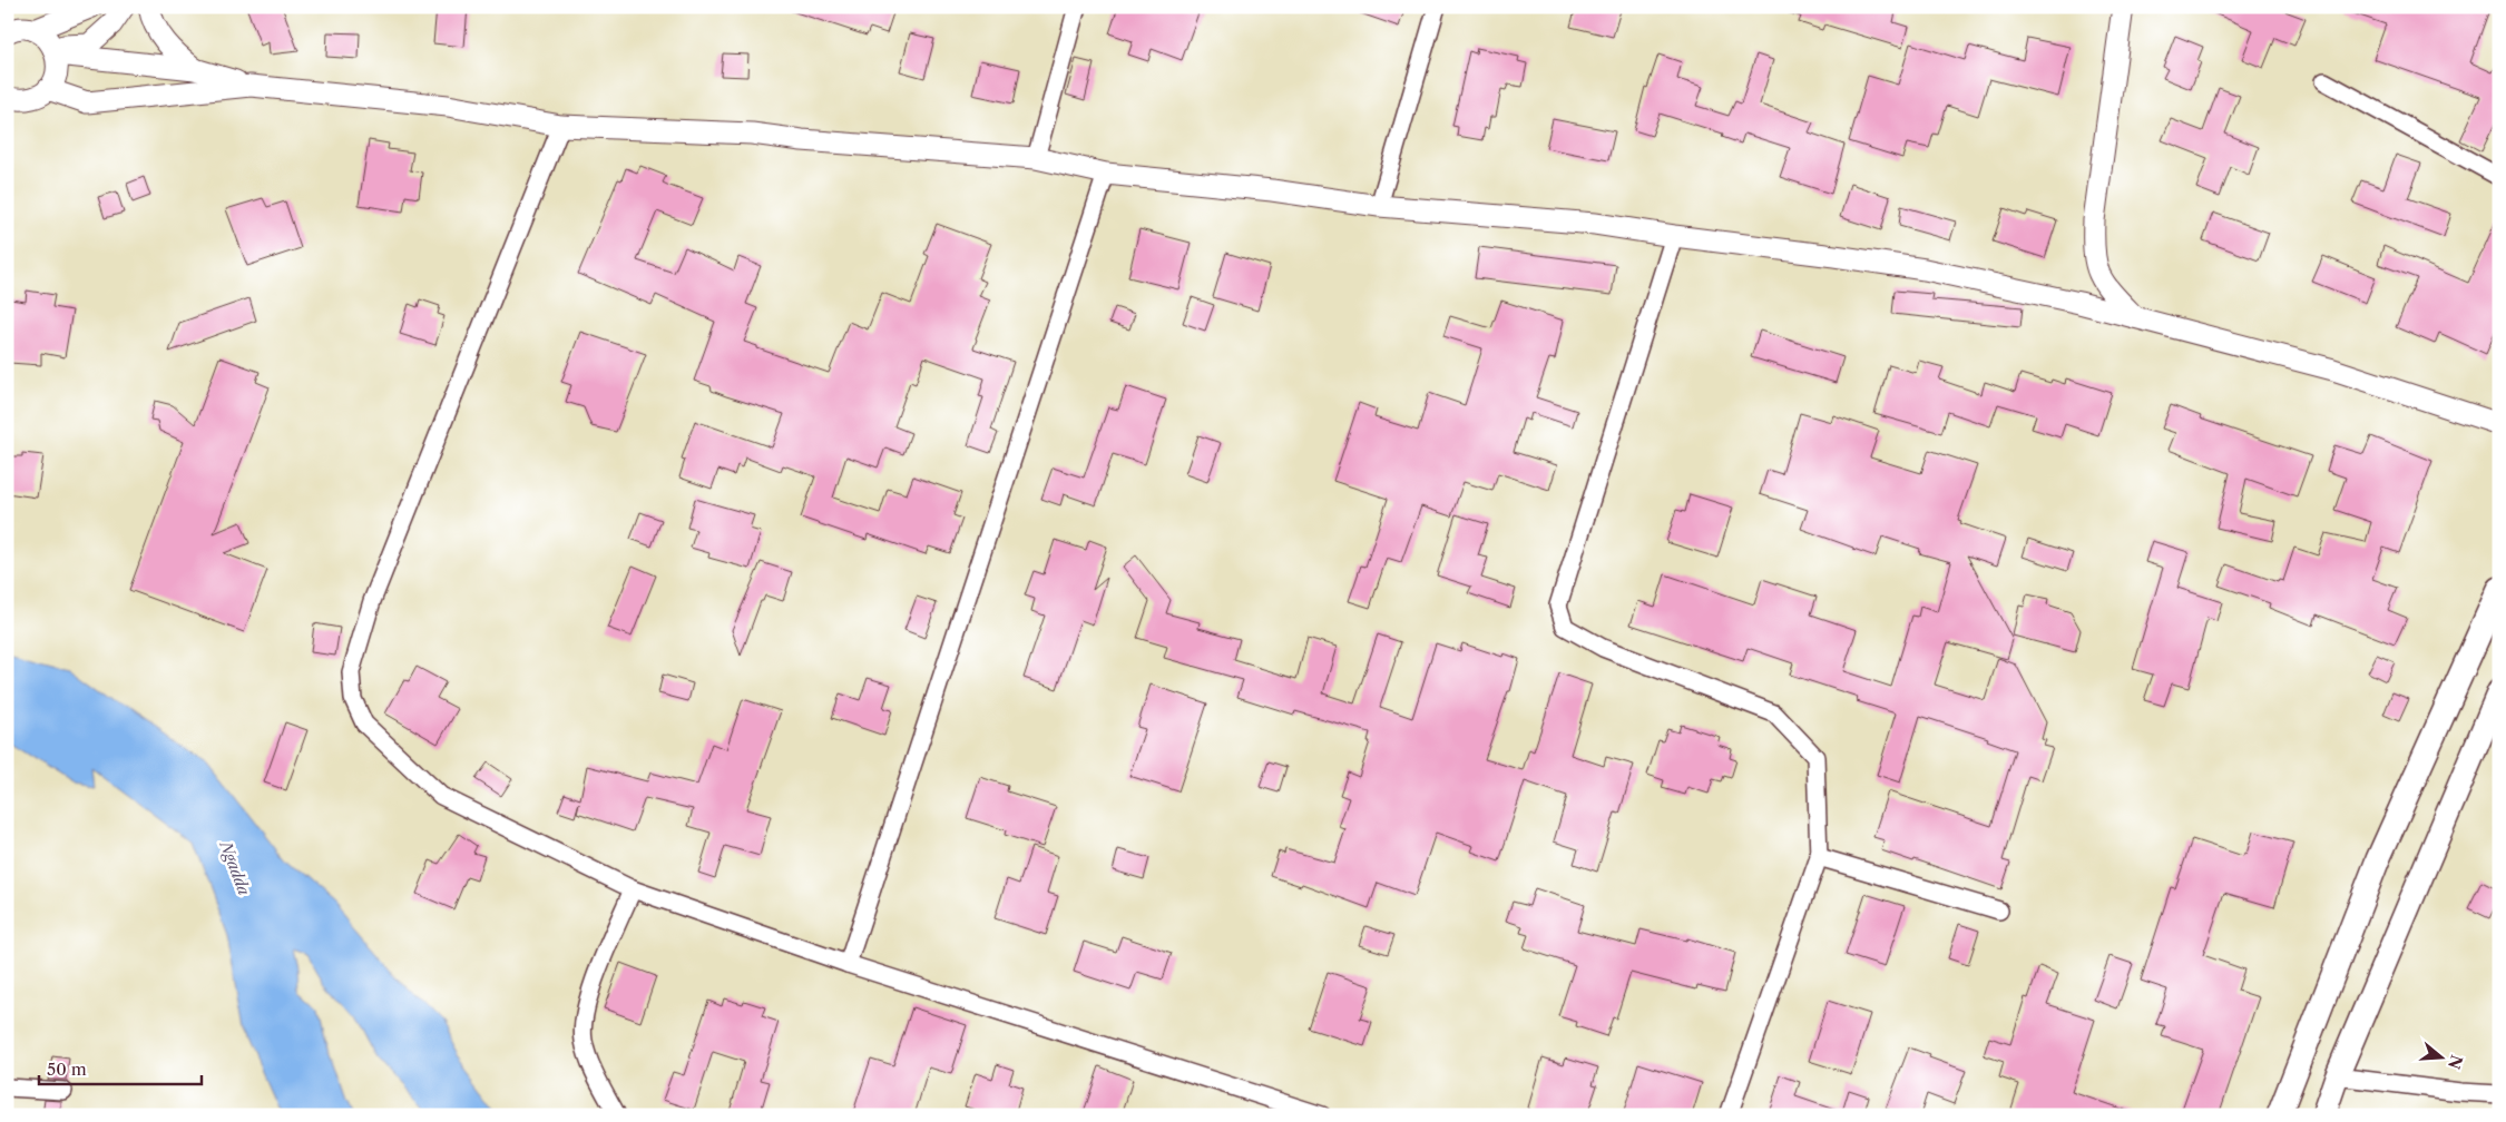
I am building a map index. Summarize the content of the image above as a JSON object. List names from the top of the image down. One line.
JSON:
{"water":["Ngadda"],"scale_bar":"50 m","north":"right"}
